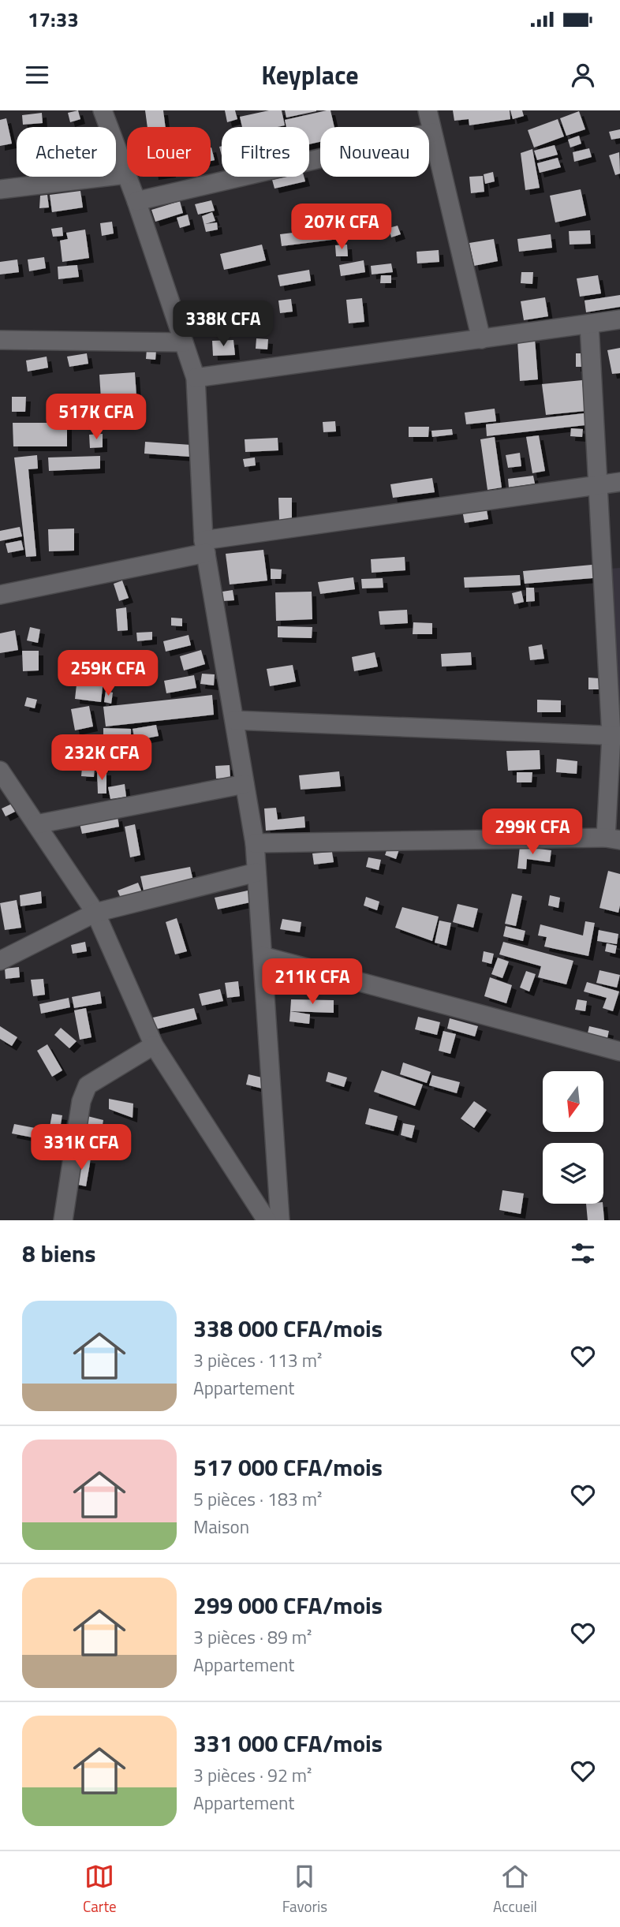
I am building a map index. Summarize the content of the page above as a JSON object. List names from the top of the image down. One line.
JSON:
{"north":"bottom","page":{"status":"17:33","header":"Keyplace","chip":["Acheter","Louer","Filtres","Nouveau"],"price":["207K CFA","338K CFA","517K CFA","259K CFA","232K CFA","299K CFA","211K CFA","331K CFA"],"heading":"8 biens","list":[{"name":"338 000 CFA/mois","note":"3 pièces · 113 m² · Appartement"},{"name":"517 000 CFA/mois","note":"5 pièces · 183 m² · Maison"},{"name":"299 000 CFA/mois","note":"3 pièces · 89 m² · Appartement"},{"name":"331 000 CFA/mois","note":"3 pièces · 92 m² · Appartement"}],"tabs":["Carte","Favoris","Accueil"]}}
